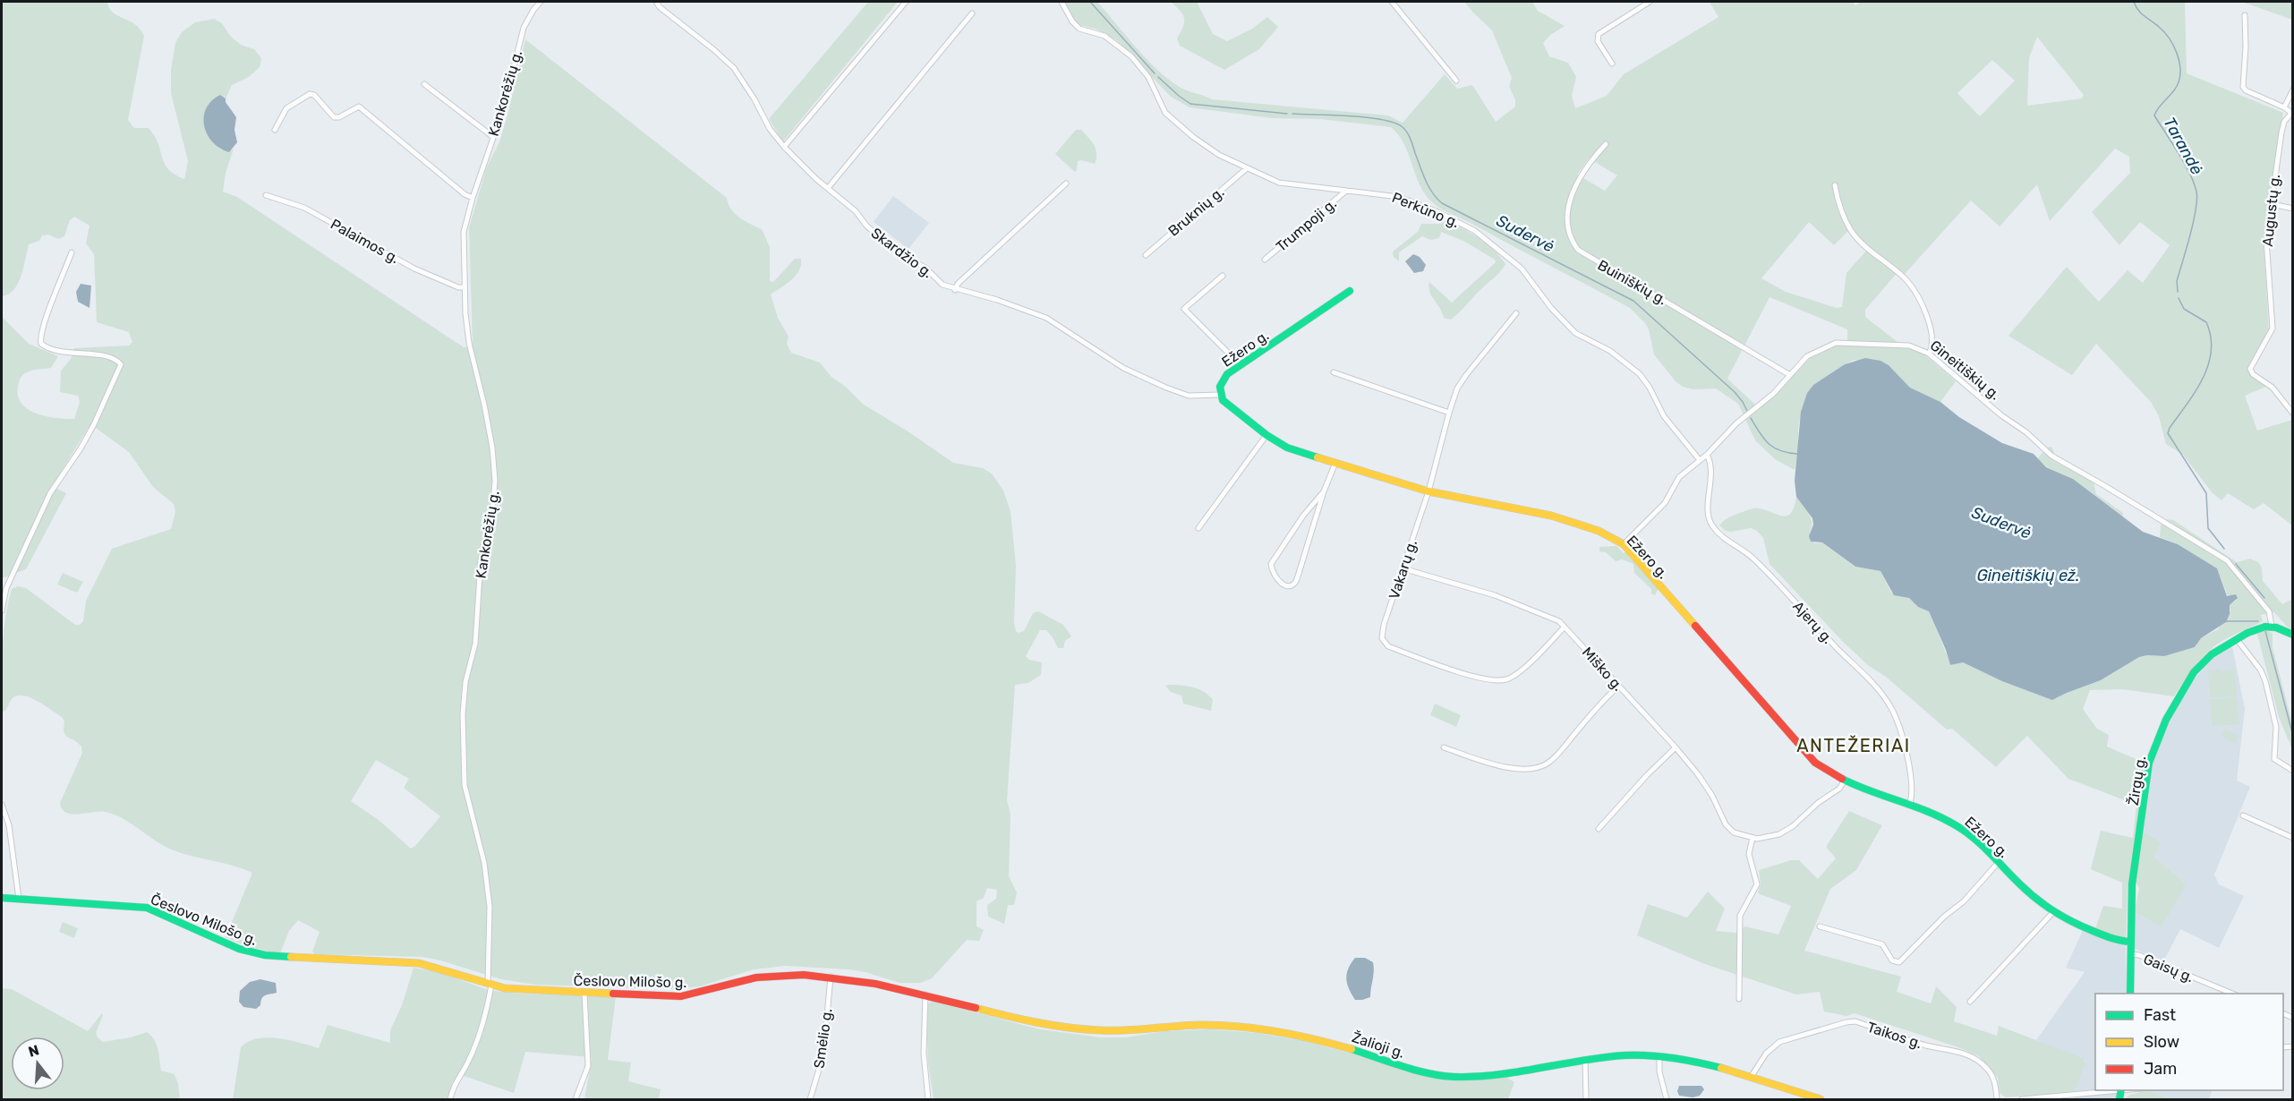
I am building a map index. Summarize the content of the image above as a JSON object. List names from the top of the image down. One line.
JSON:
{"streets":{"street":["Kankorėžių g.","Perkūno g.","Augustų g.","Bruknių g.","Trumpoji g.","Palaimos g.","Skardžio g.","Buiniškių g.","Ežero g.","Gineitiškių g.","Vakarų g.","Ajerų g.","Miško g.","Žirgų g.","Česlovo Milošo g.","Gaisų g.","Taikos g.","Smėlio g.","Žalioji g."]},"crossings":[["Kankorėžių g.","Palaimos g."],["Kankorėžių g.","Česlovo Milošo g."],["Perkūno g.","Bruknių g."],["Perkūno g.","Trumpoji g."],["Perkūno g.","Gineitiškių g."],["Skardžio g.","Ežero g."],["Buiniškių g.","Gineitiškių g."],["Ežero g.","Gineitiškių g."],["Ežero g.","Vakarų g."],["Ežero g.","Ajerų g."],["Ežero g.","Žirgų g."],["Gineitiškių g.","Ajerų g."],["Gineitiškių g.","Žirgų g."],["Vakarų g.","Miško g."],["Žirgų g.","Gaisų g."],["Česlovo Milošo g.","Smėlio g."],["Česlovo Milošo g.","Žalioji g."],["Taikos g.","Žalioji g."]],"districts":["ANTEŽERIAI"],"water":["Tarandė","Sudervė","Gineitiškių ež."],"legend":["Fast","Slow","Jam"],"north":"top"}
